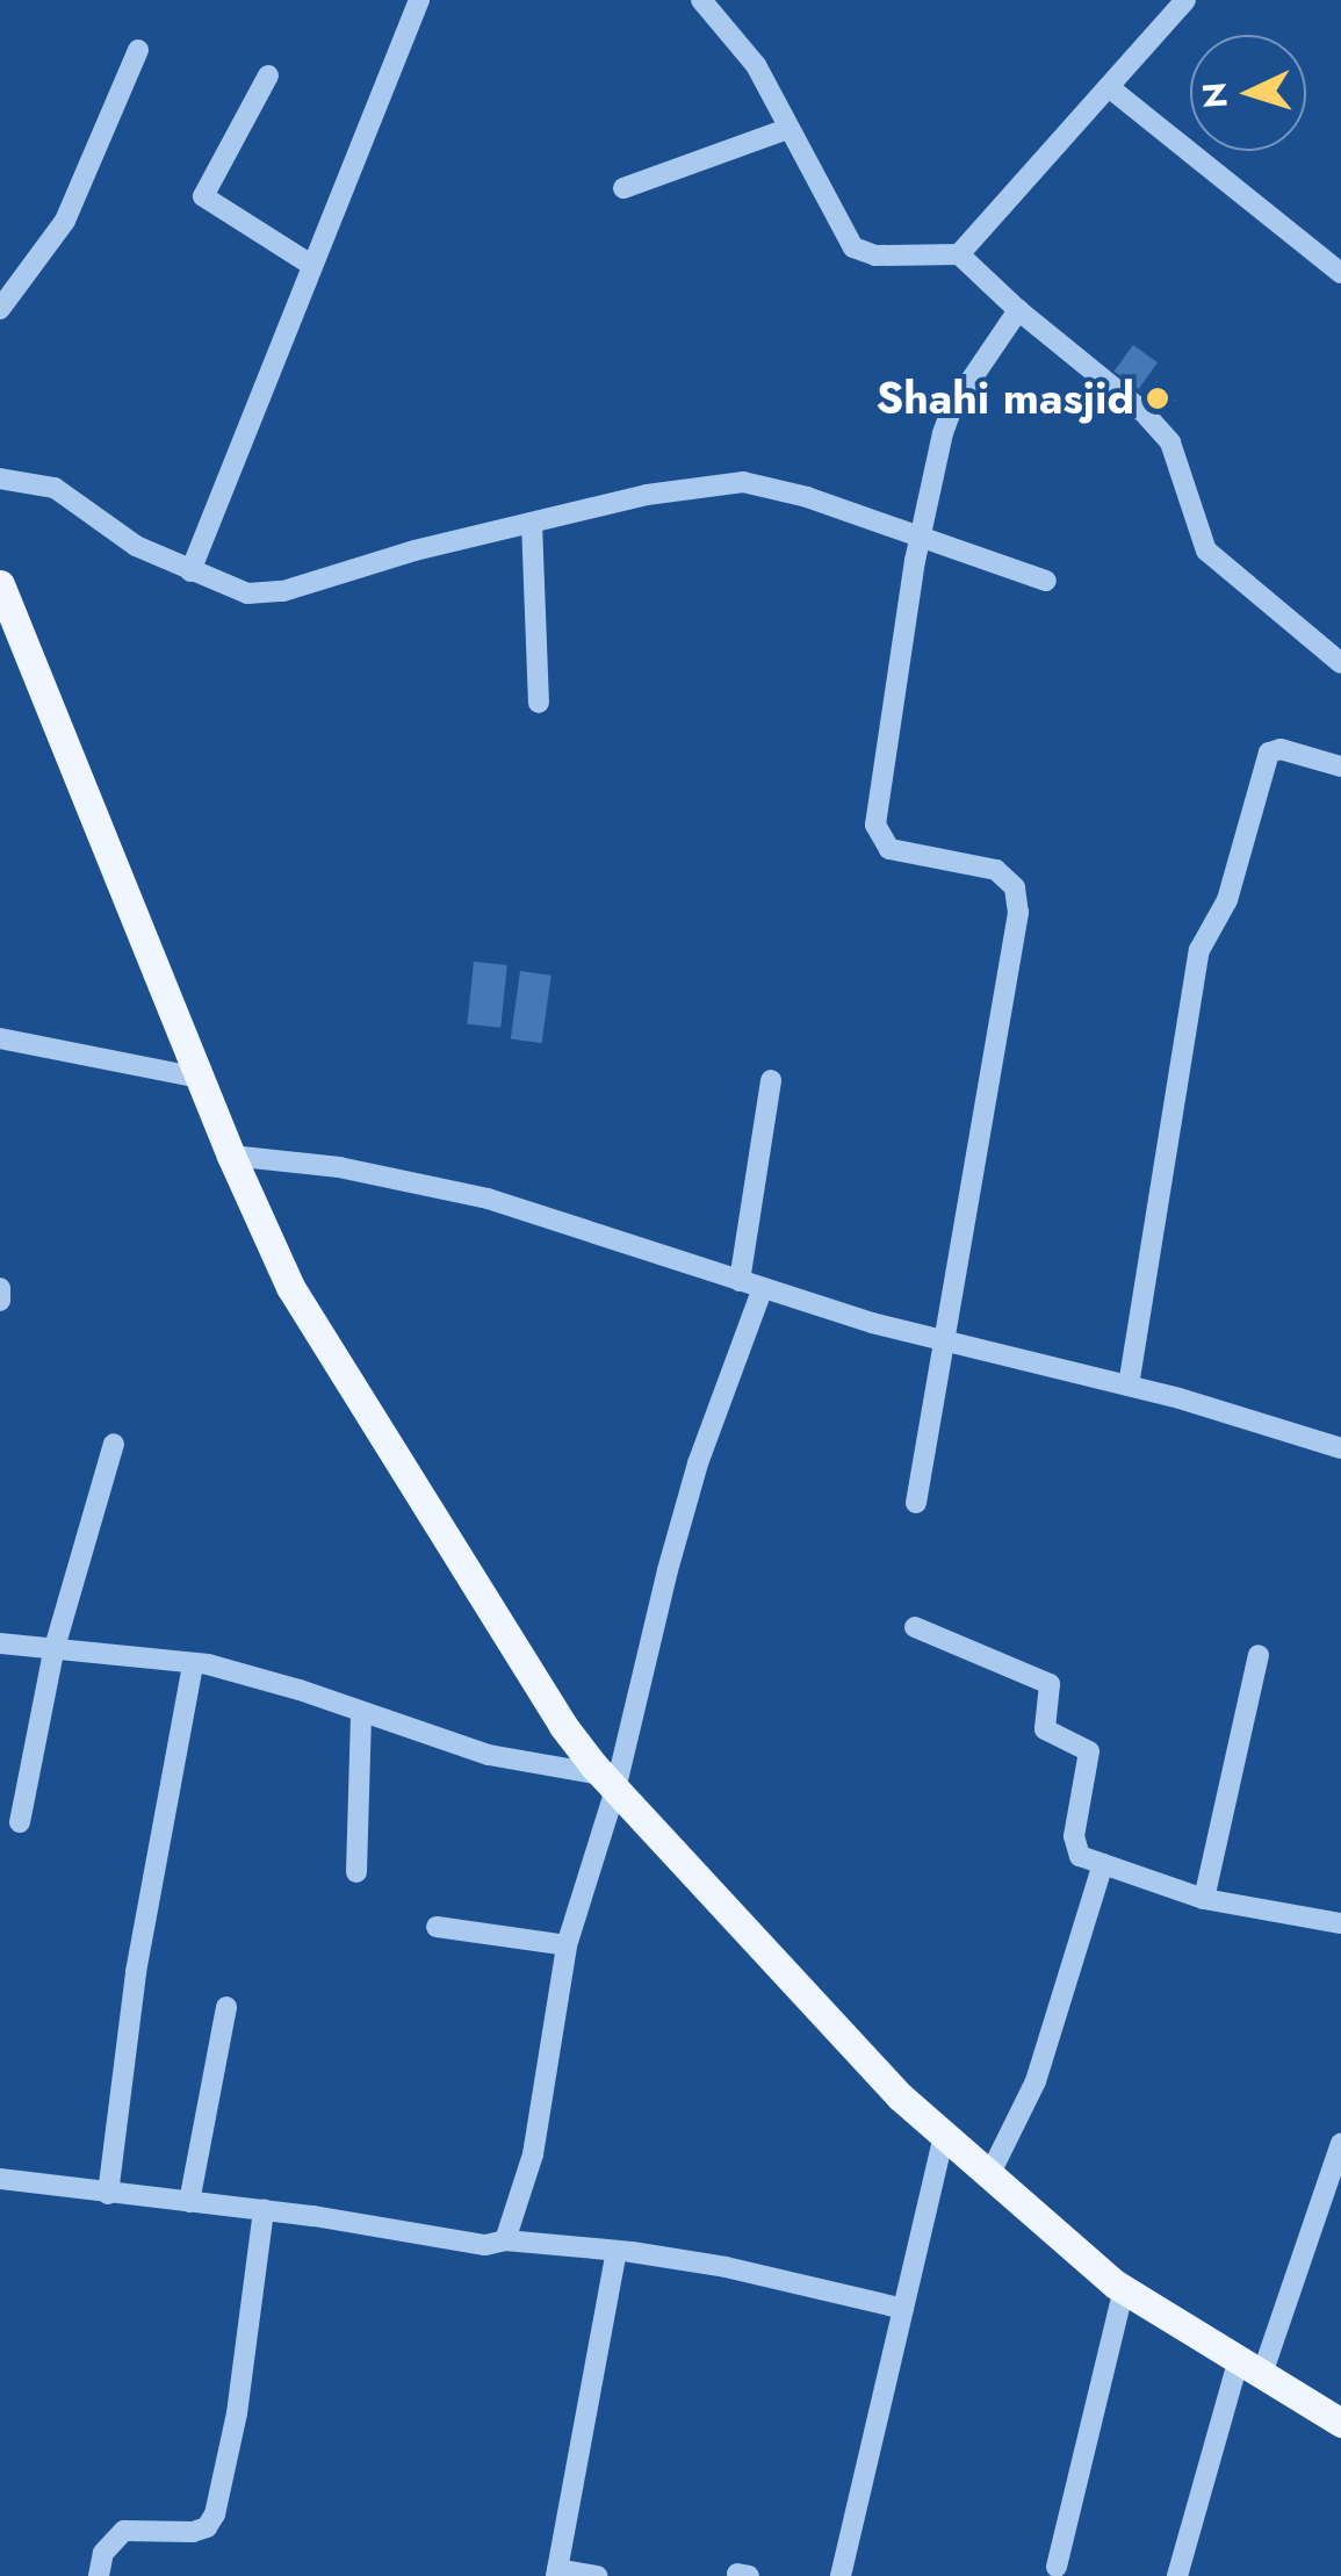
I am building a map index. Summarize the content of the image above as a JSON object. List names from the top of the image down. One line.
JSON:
{"places":["Shahi masjid"],"north":"left"}
